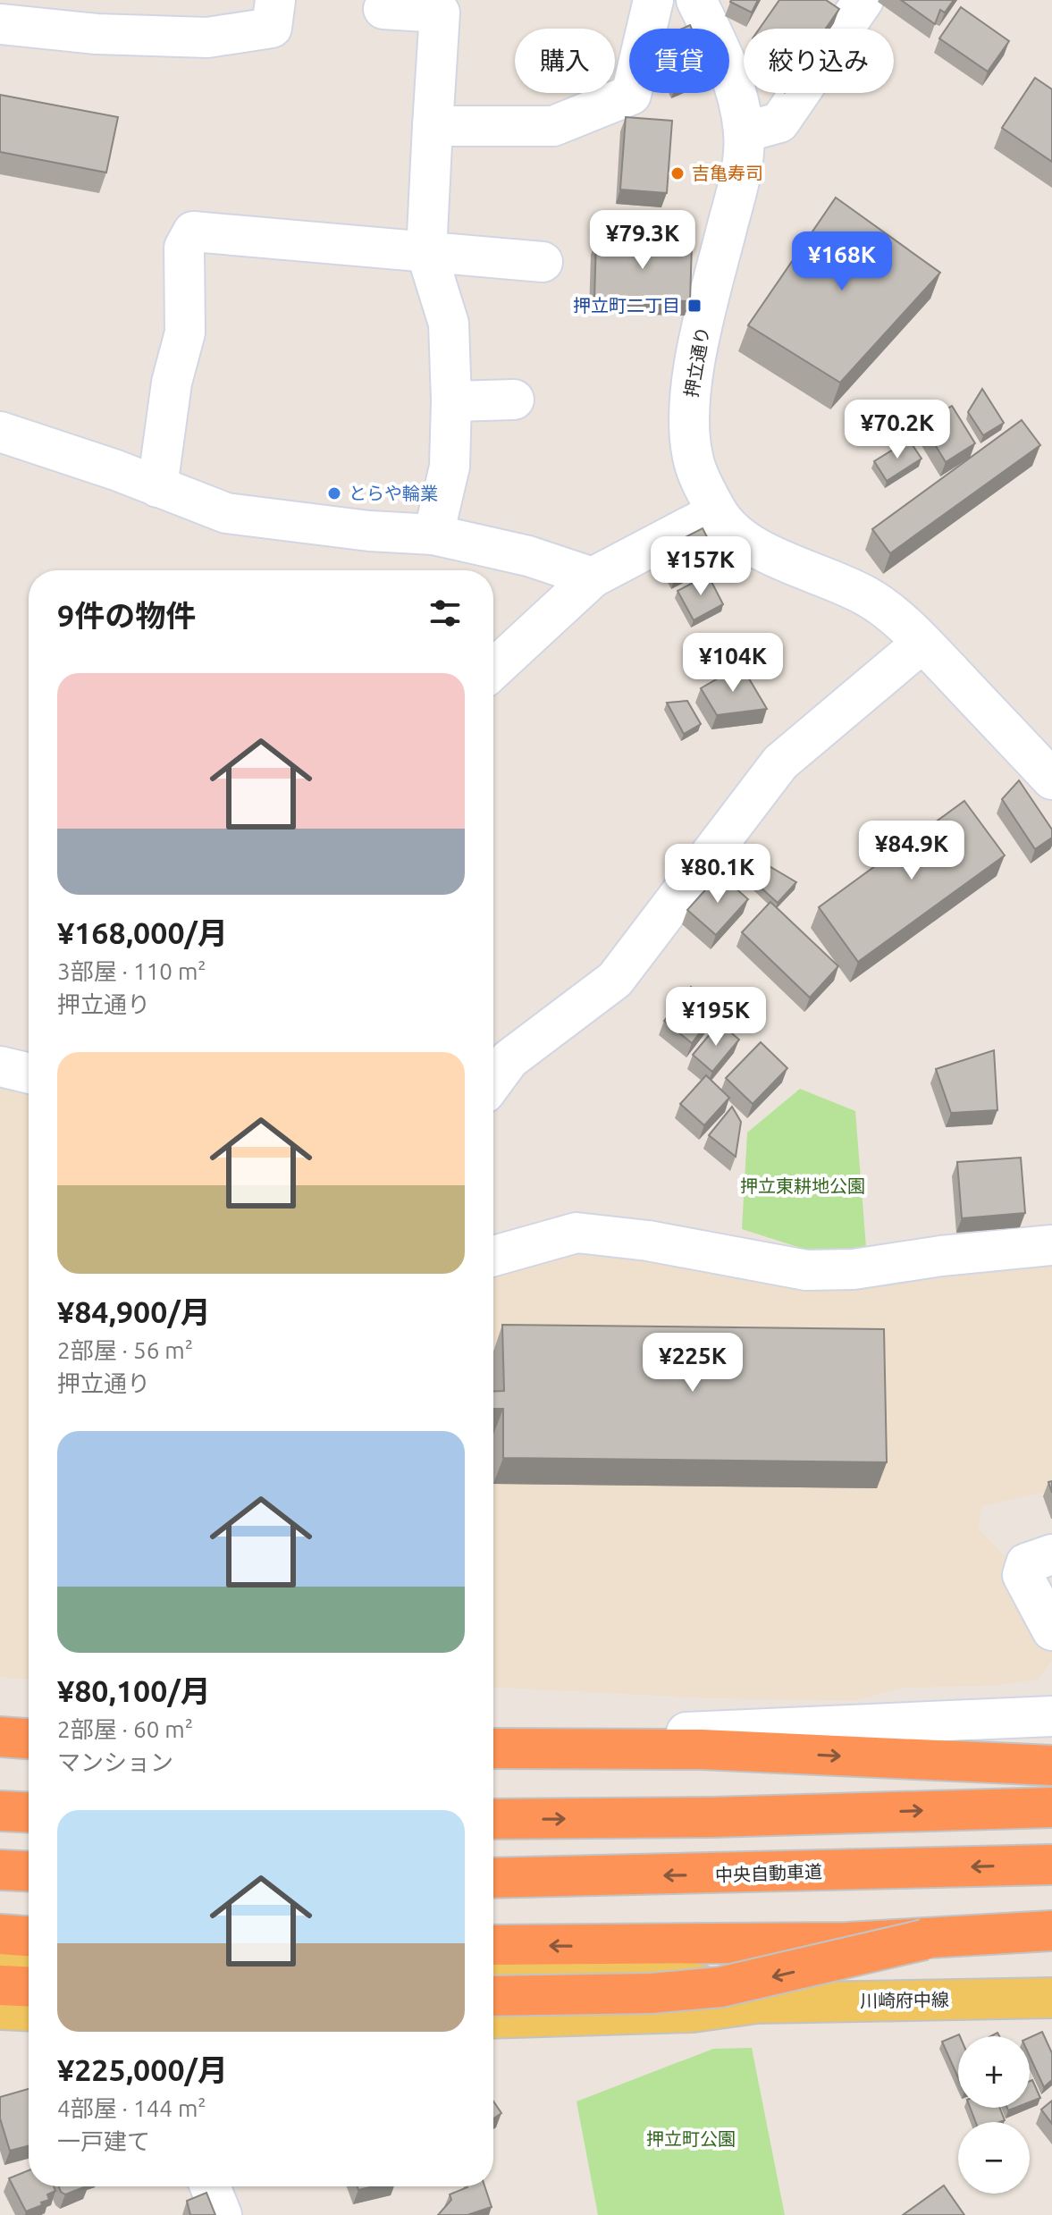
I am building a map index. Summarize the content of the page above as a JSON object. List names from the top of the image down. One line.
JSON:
{"streets":{"highway":["中央自動車道"],"main road":["川崎府中線"],"street":["押立通り"]},"parks":["押立東耕地公園","押立町公園"],"places":{"other":["吉亀寿司","とらや輪業"],"transit":["押立町二丁目"]},"page":{"chip":["購入","賃貸","絞り込み"],"price":["¥79.3K","¥168K","¥70.2K","¥157K","¥104K","¥84.9K","¥80.1K","¥195K","¥225K"],"heading":"9件の物件","list":[{"name":"¥168,000/月","note":"3部屋 · 110 m² · 押立通り"},{"name":"¥84,900/月","note":"2部屋 · 56 m² · 押立通り"},{"name":"¥80,100/月","note":"2部屋 · 60 m² · マンション"},{"name":"¥225,000/月","note":"4部屋 · 144 m² · 一戸建て"}],"map_buttons":["+","−"]}}
